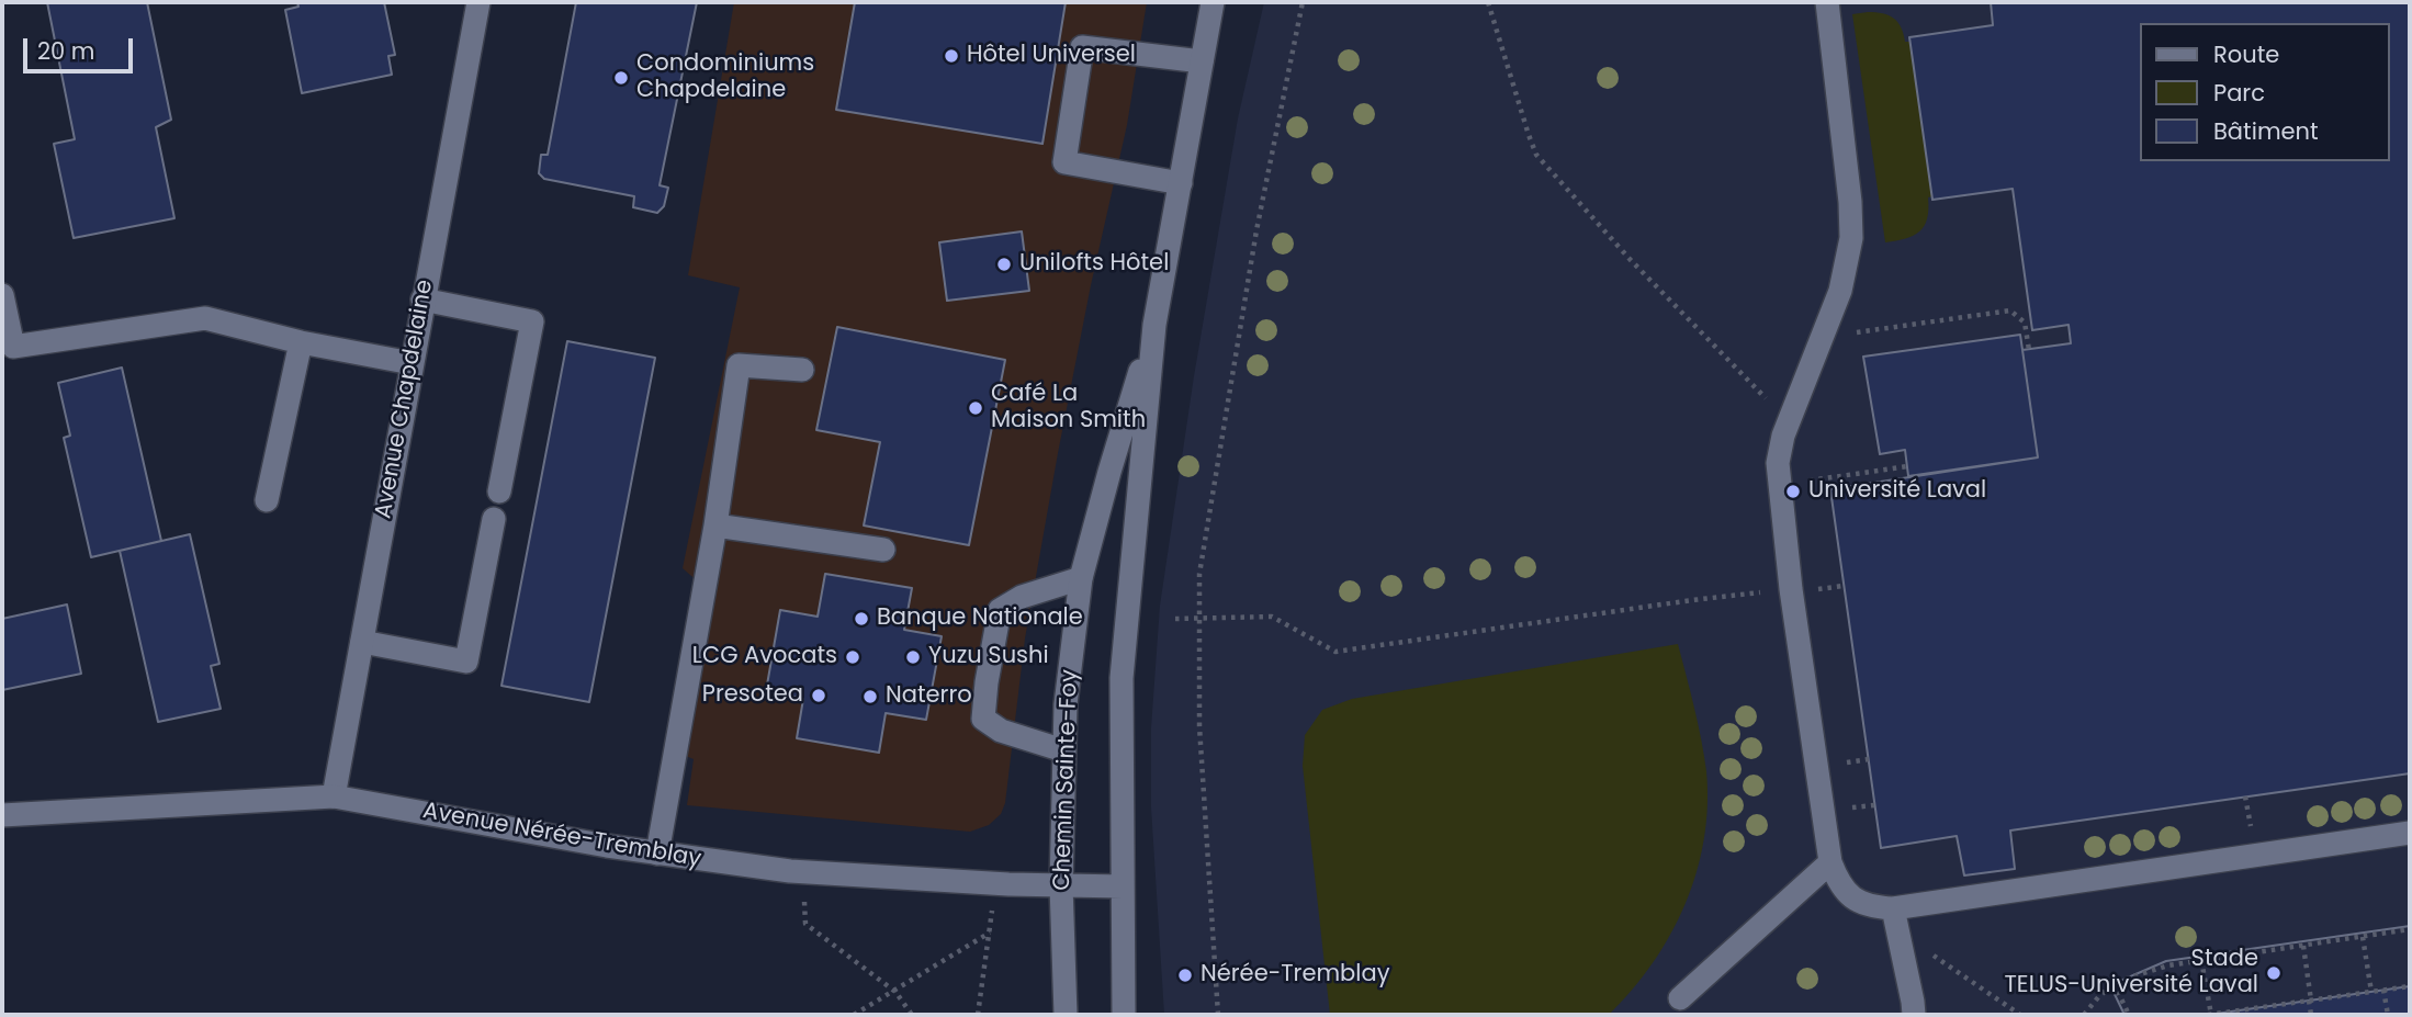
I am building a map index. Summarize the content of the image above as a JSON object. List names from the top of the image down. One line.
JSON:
{"streets":{"street":["Avenue Chapdelaine","Chemin Sainte-Foy","Avenue Nérée-Tremblay"]},"crossings":[["Avenue Chapdelaine","Avenue Nérée-Tremblay"],["Chemin Sainte-Foy","Avenue Nérée-Tremblay"]],"places":["Hôtel Universel","Condominiums Chapdelaine","Unilofts Hôtel","Café La Maison Smith","Université Laval","Banque Nationale","LCG Avocats","Yuzu Sushi","Presotea","Naterro","Stade TELUS-Université Laval","Nérée-Tremblay"],"legend":["Route","Parc","Bâtiment"],"scale_bar":"20 m"}
